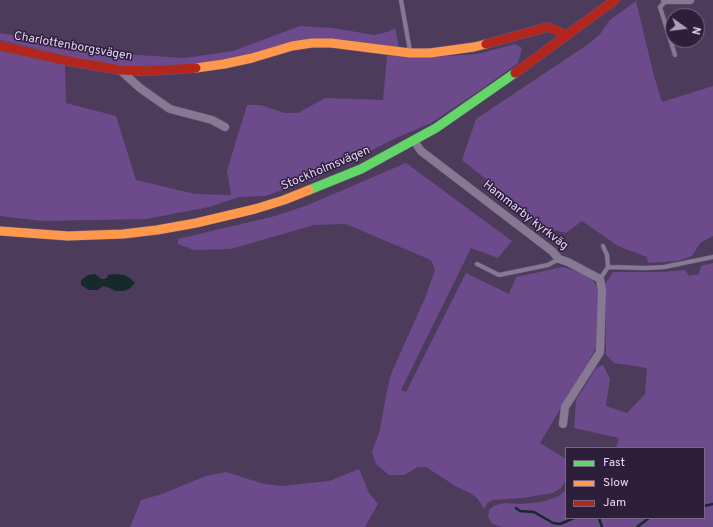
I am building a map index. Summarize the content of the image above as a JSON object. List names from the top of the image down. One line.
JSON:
{"streets":{"street":["Charlottenborgsvägen","Stockholmsvägen","Hammarby kyrkväg"]},"crossings":[["Charlottenborgsvägen","Stockholmsvägen"],["Stockholmsvägen","Hammarby kyrkväg"]],"legend":["Fast","Slow","Jam"],"north":"right"}
